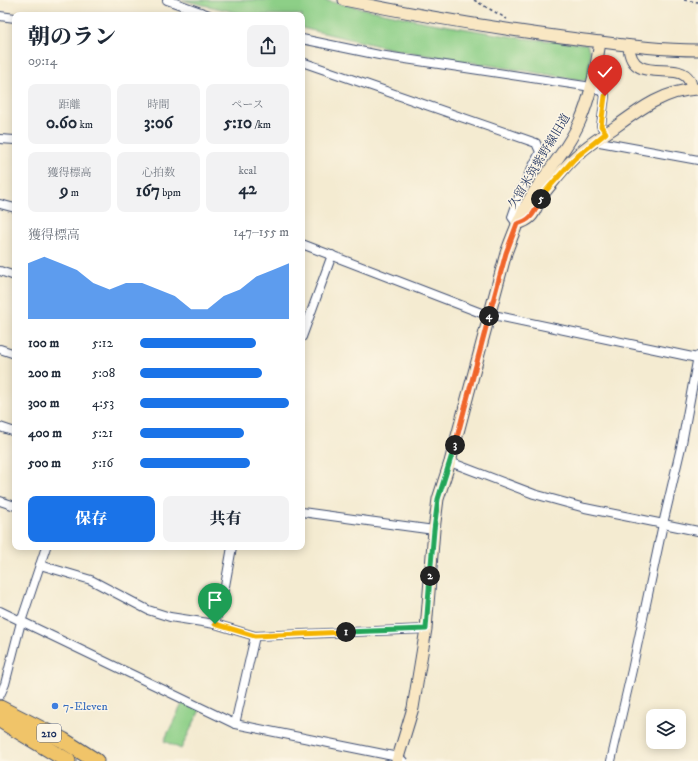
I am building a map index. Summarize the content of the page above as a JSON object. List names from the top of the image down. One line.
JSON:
{"streets":{"highway":["210"],"street":["久留米筑紫野線旧道"]},"places":["7-Eleven"],"page":{"heading":["朝のラン","09:14"],"stats":[["距離","0.60 km"],["時間","3:06"],["ペース","5:10 /km"],["獲得標高","9 m"],["心拍数","167 bpm"],["kcal","42"]],"pins":["5","4","3","2","1"],"chart":["獲得標高","147–155 m"],"list":[{"name":"100 m","note":"5:12"},{"name":"200 m","note":"5:08"},{"name":"300 m","note":"4:53"},{"name":"400 m","note":"5:21"},{"name":"500 m","note":"5:16"}],"buttons":["保存","共有"]}}
